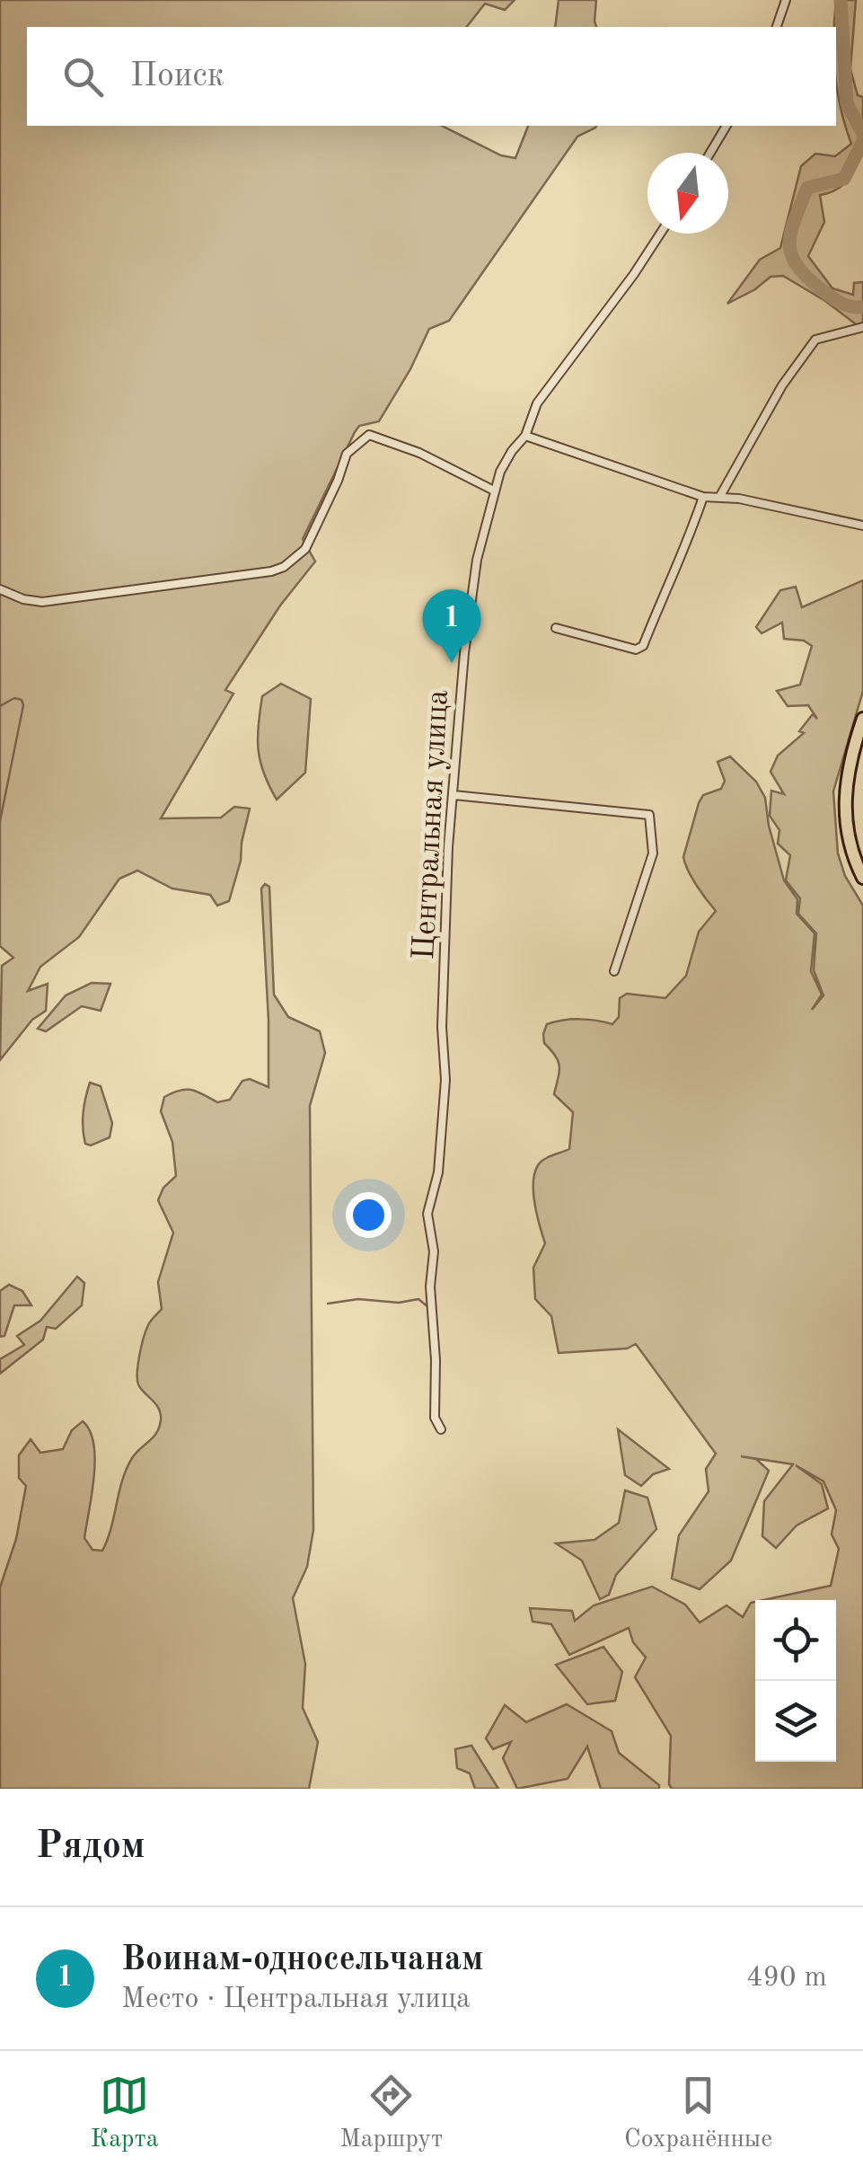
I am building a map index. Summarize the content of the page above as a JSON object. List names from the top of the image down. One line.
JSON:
{"streets":{"street":["Центральная улица"]},"north":"bottom","page":{"search":"Поиск","pins":"1","heading":"Рядом","list":[{"mark":"1","name":"Воинам-односельчанам","note":"Место · Центральная улица","value":"490 m"}],"nav":["Карта","Маршрут","Сохранённые"]}}
